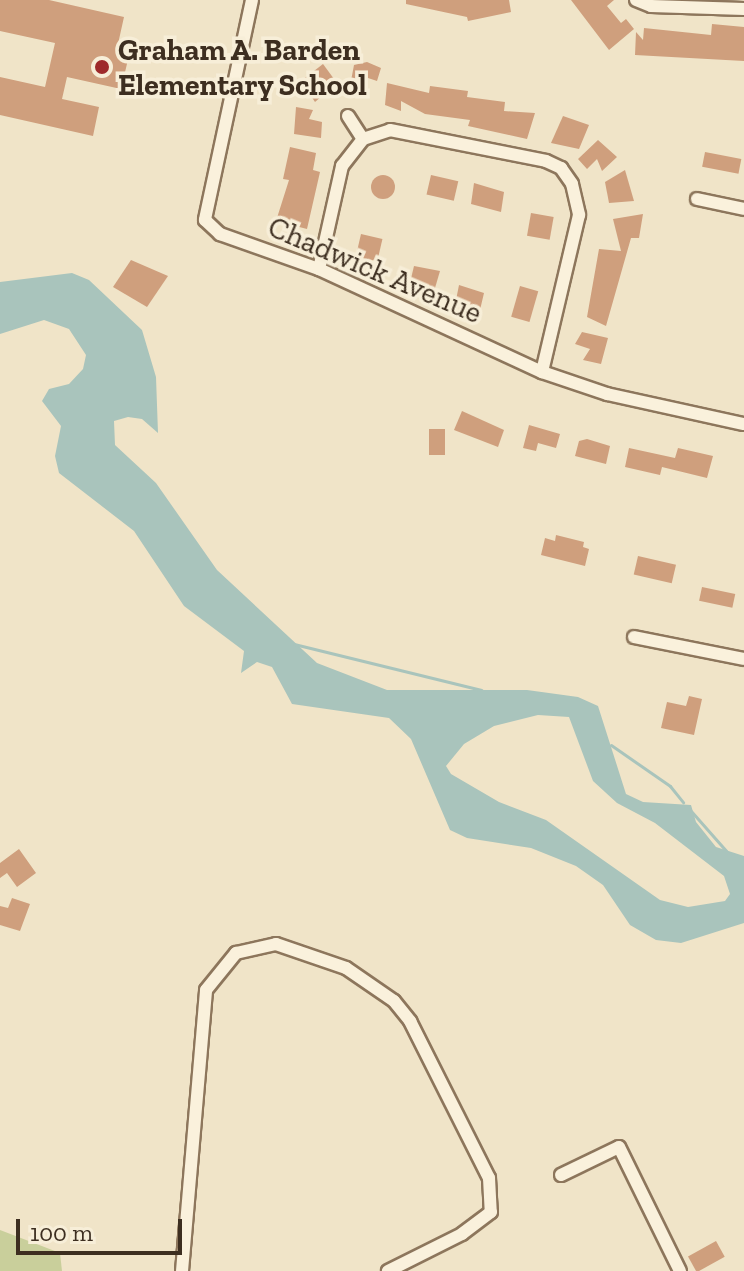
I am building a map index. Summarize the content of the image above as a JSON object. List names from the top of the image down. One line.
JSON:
{"streets":{"street":["Chadwick Avenue"]},"places":["Graham A. Barden Elementary School"],"scale_bar":"100 m"}
